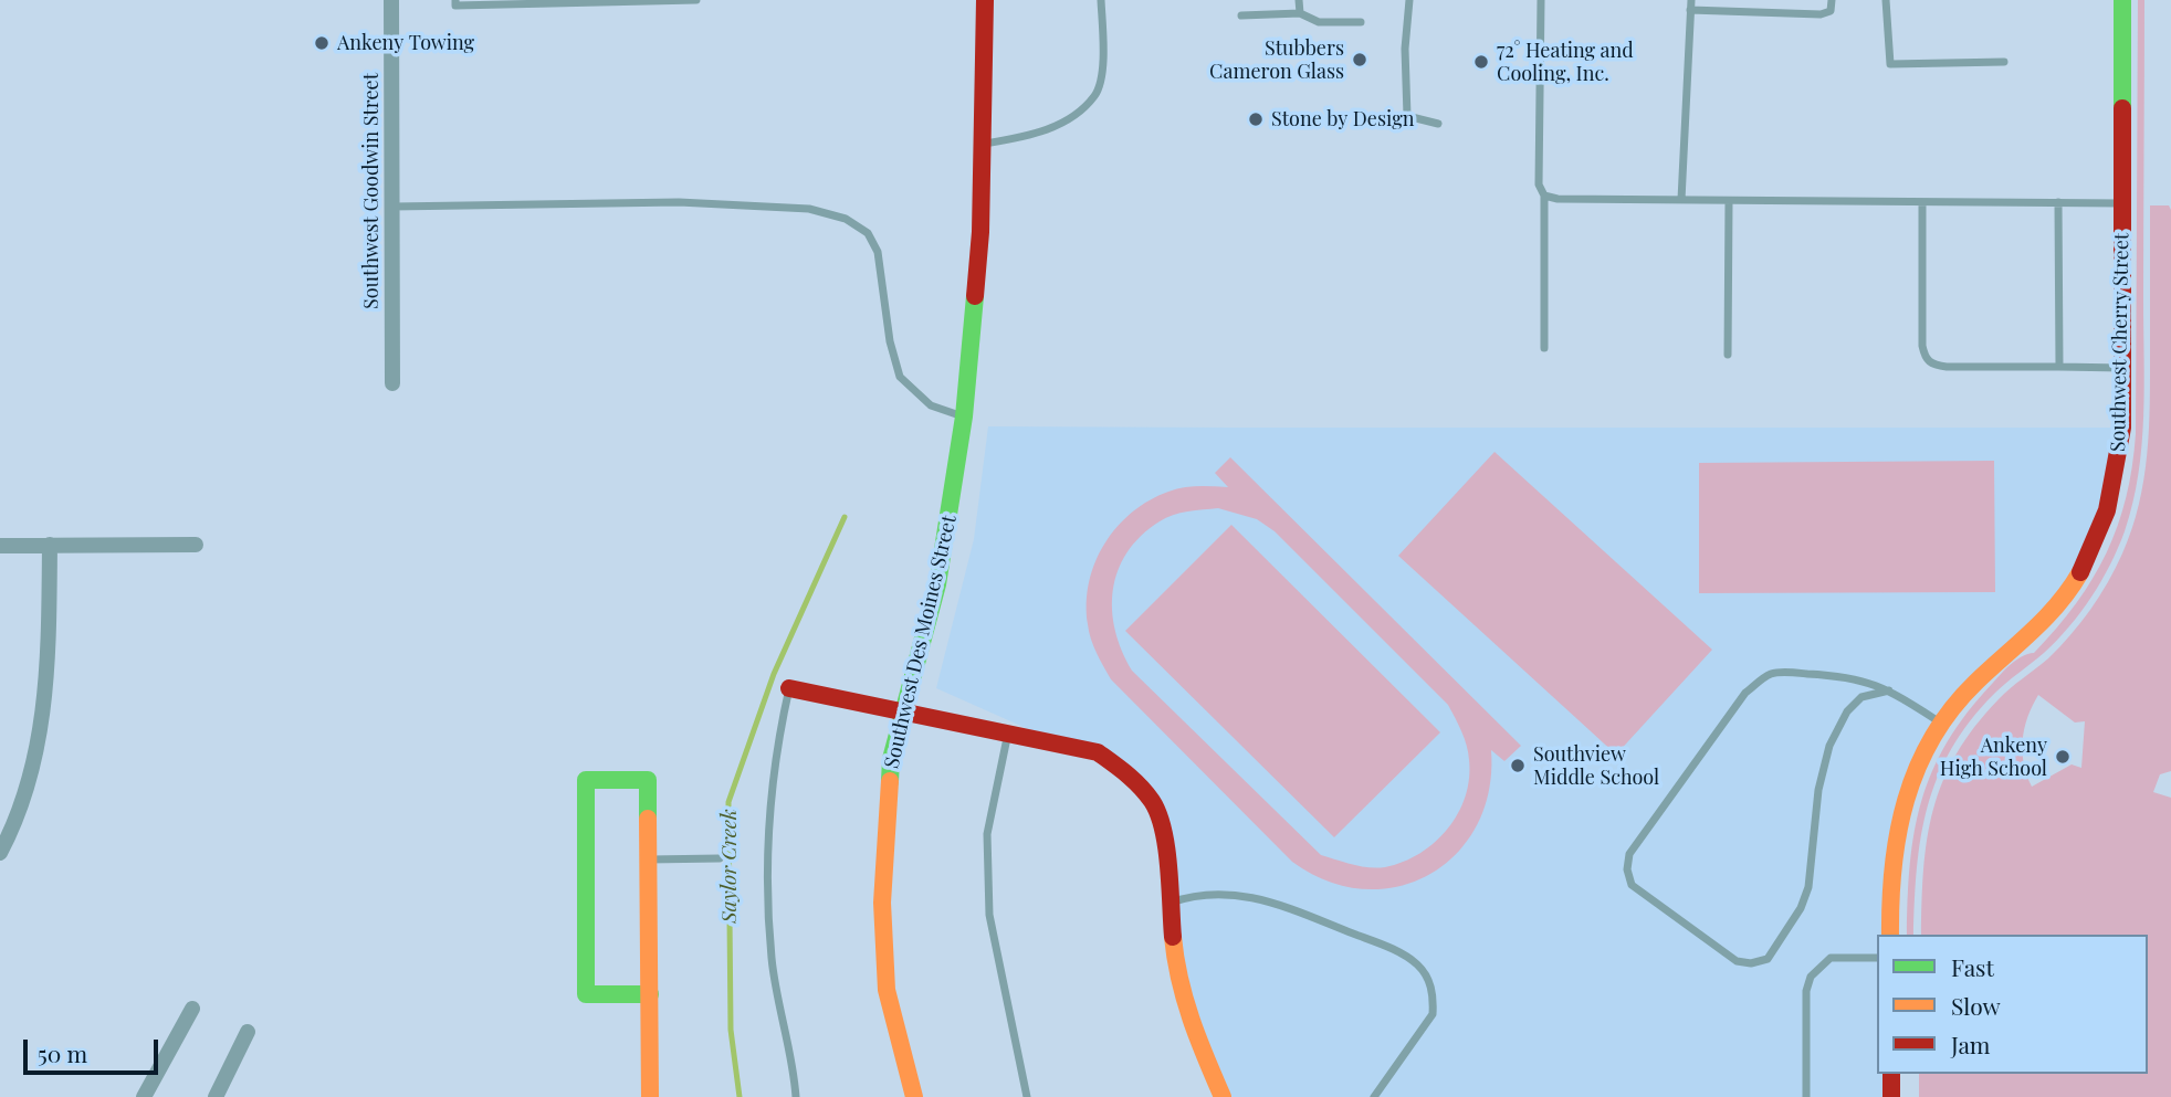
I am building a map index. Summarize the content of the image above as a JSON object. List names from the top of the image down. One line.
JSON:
{"streets":{"street":["Southwest Goodwin Street","Southwest Cherry Street","Southwest Des Moines Street"]},"water":["Saylor Creek"],"places":["Ankeny Towing","Stubbers Cameron Glass","72° Heating and Cooling, Inc.","Stone by Design","Ankeny High School","Southview Middle School"],"legend":["Fast","Slow","Jam"],"scale_bar":"50 m"}
